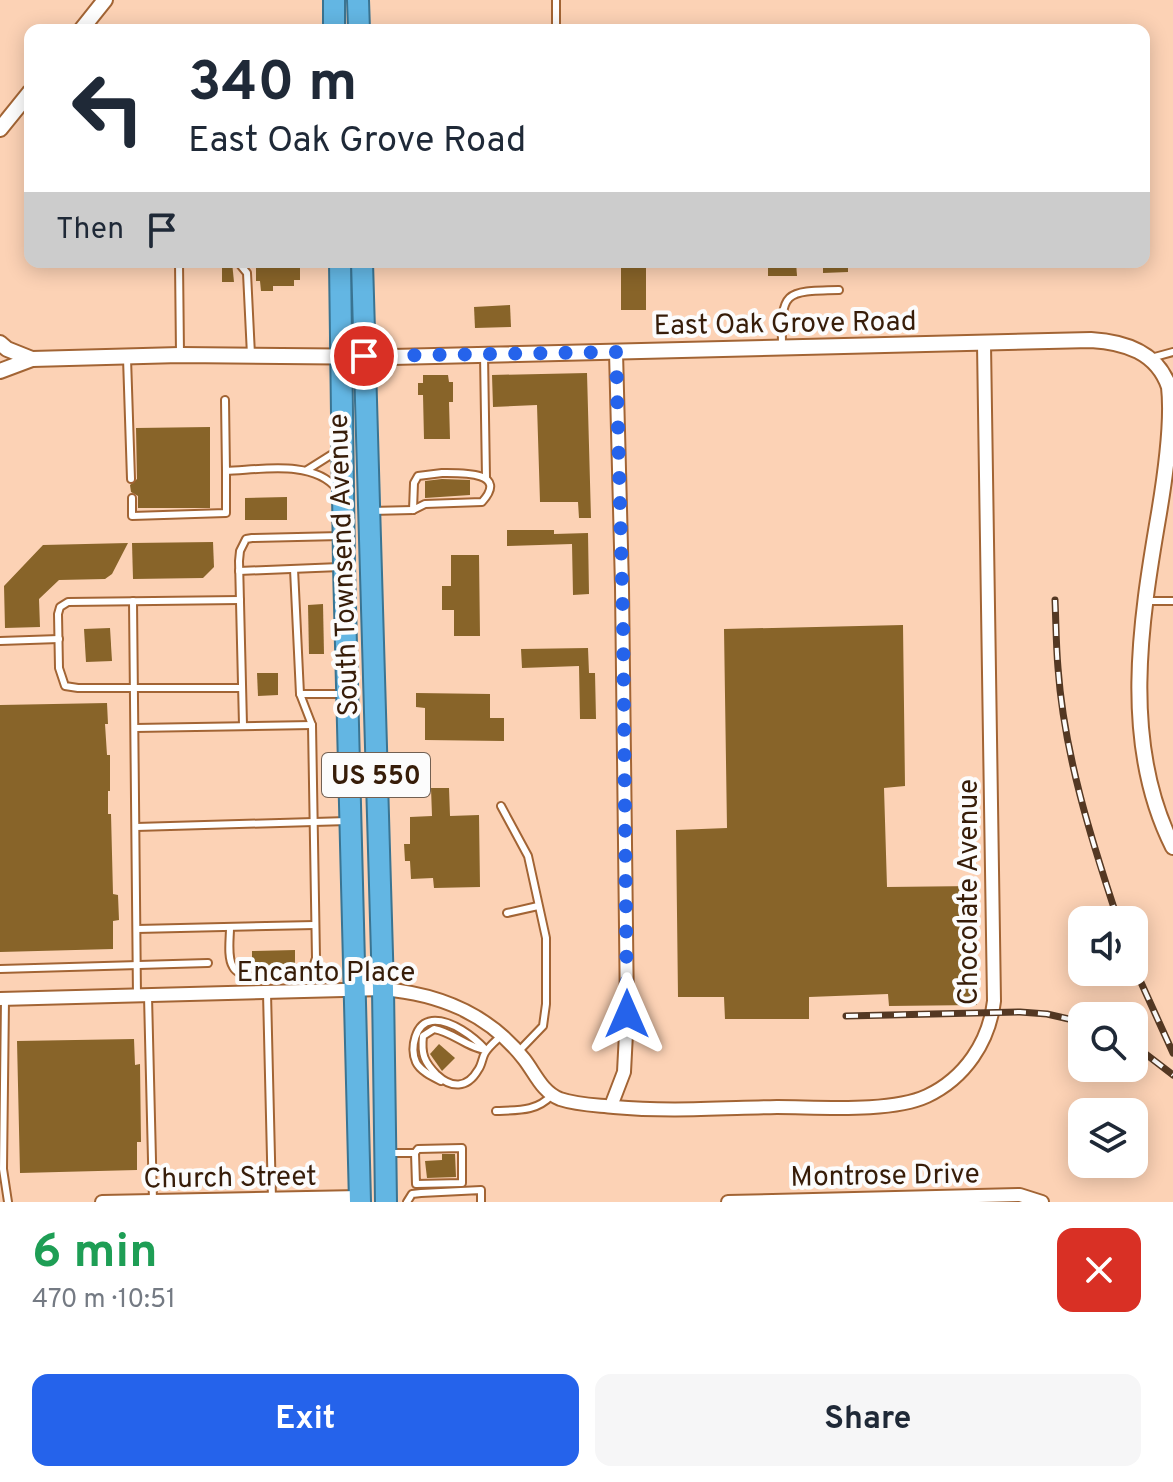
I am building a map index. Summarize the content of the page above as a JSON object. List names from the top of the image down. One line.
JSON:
{"streets":{"highway":["South Townsend Avenue","US 550"],"street":["East Oak Grove Road","Chocolate Avenue","Encanto Place","Montrose Drive","Church Street"]},"crossings":[["East Oak Grove Road","South Townsend Avenue"],["East Oak Grove Road","Chocolate Avenue"],["South Townsend Avenue","Encanto Place"],["South Townsend Avenue","Church Street"]],"page":{"turn":["340 m","East Oak Grove Road"],"then":"Then","heading":["6 min","470 m · 10:51"],"buttons":["Exit","Share"]}}
